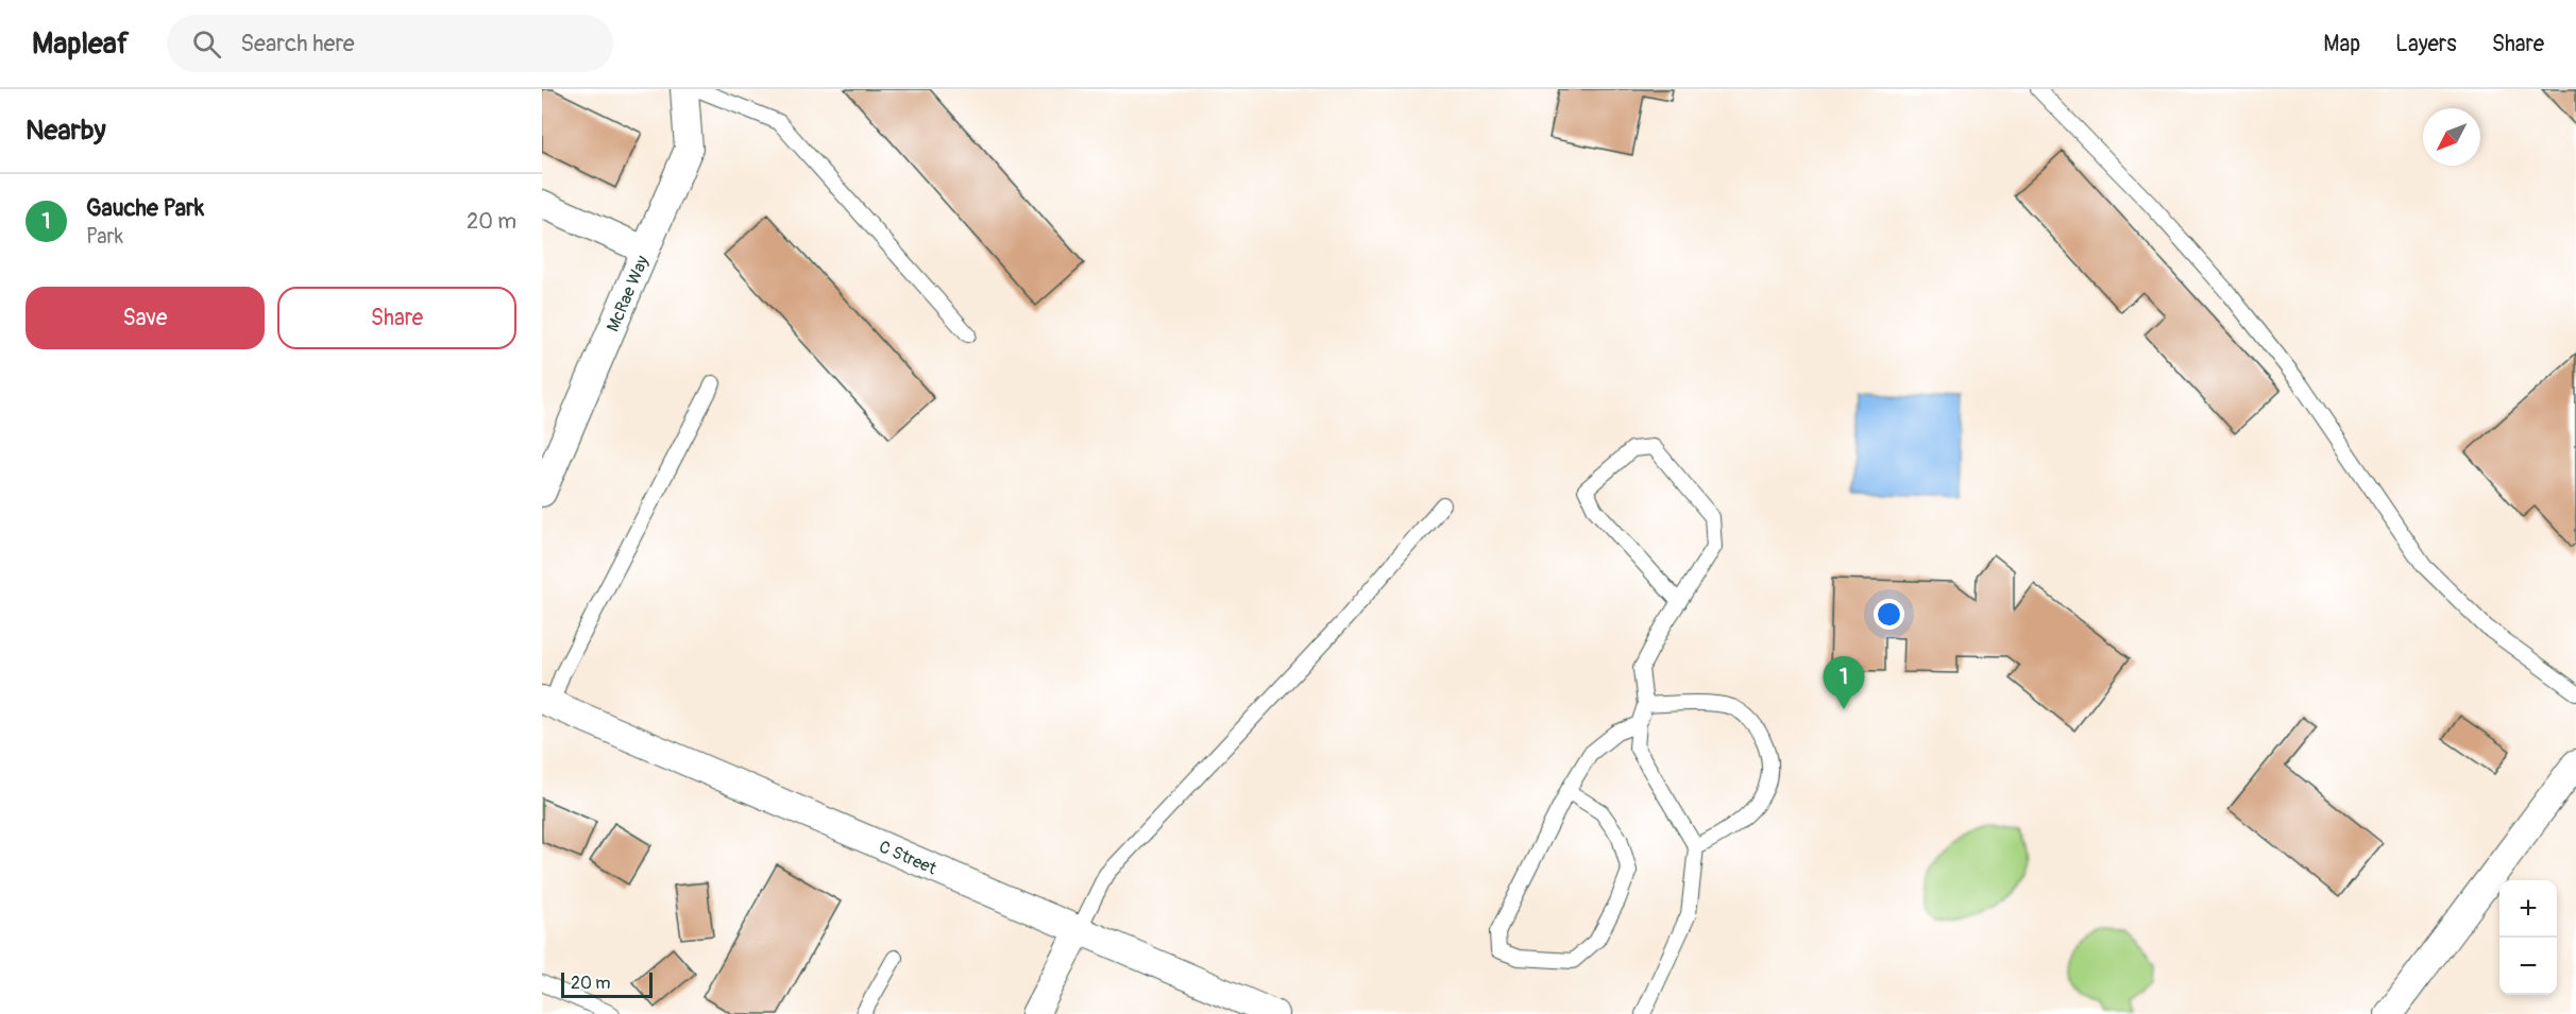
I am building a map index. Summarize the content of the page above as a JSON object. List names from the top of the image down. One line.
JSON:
{"streets":{"street":["McRae Way","C Street"]},"scale_bar":"20 m","north":"bottom left","page":{"header":"Mapleaf","search":"Search here","nav":["Map","Layers","Share"],"heading":"Nearby","list":[{"mark":"1","name":"Gauche Park","note":"Park","value":"20 m"}],"buttons":["Save","Share"],"pins":"1","map_buttons":["+","−"],"scale":"20 m"}}
